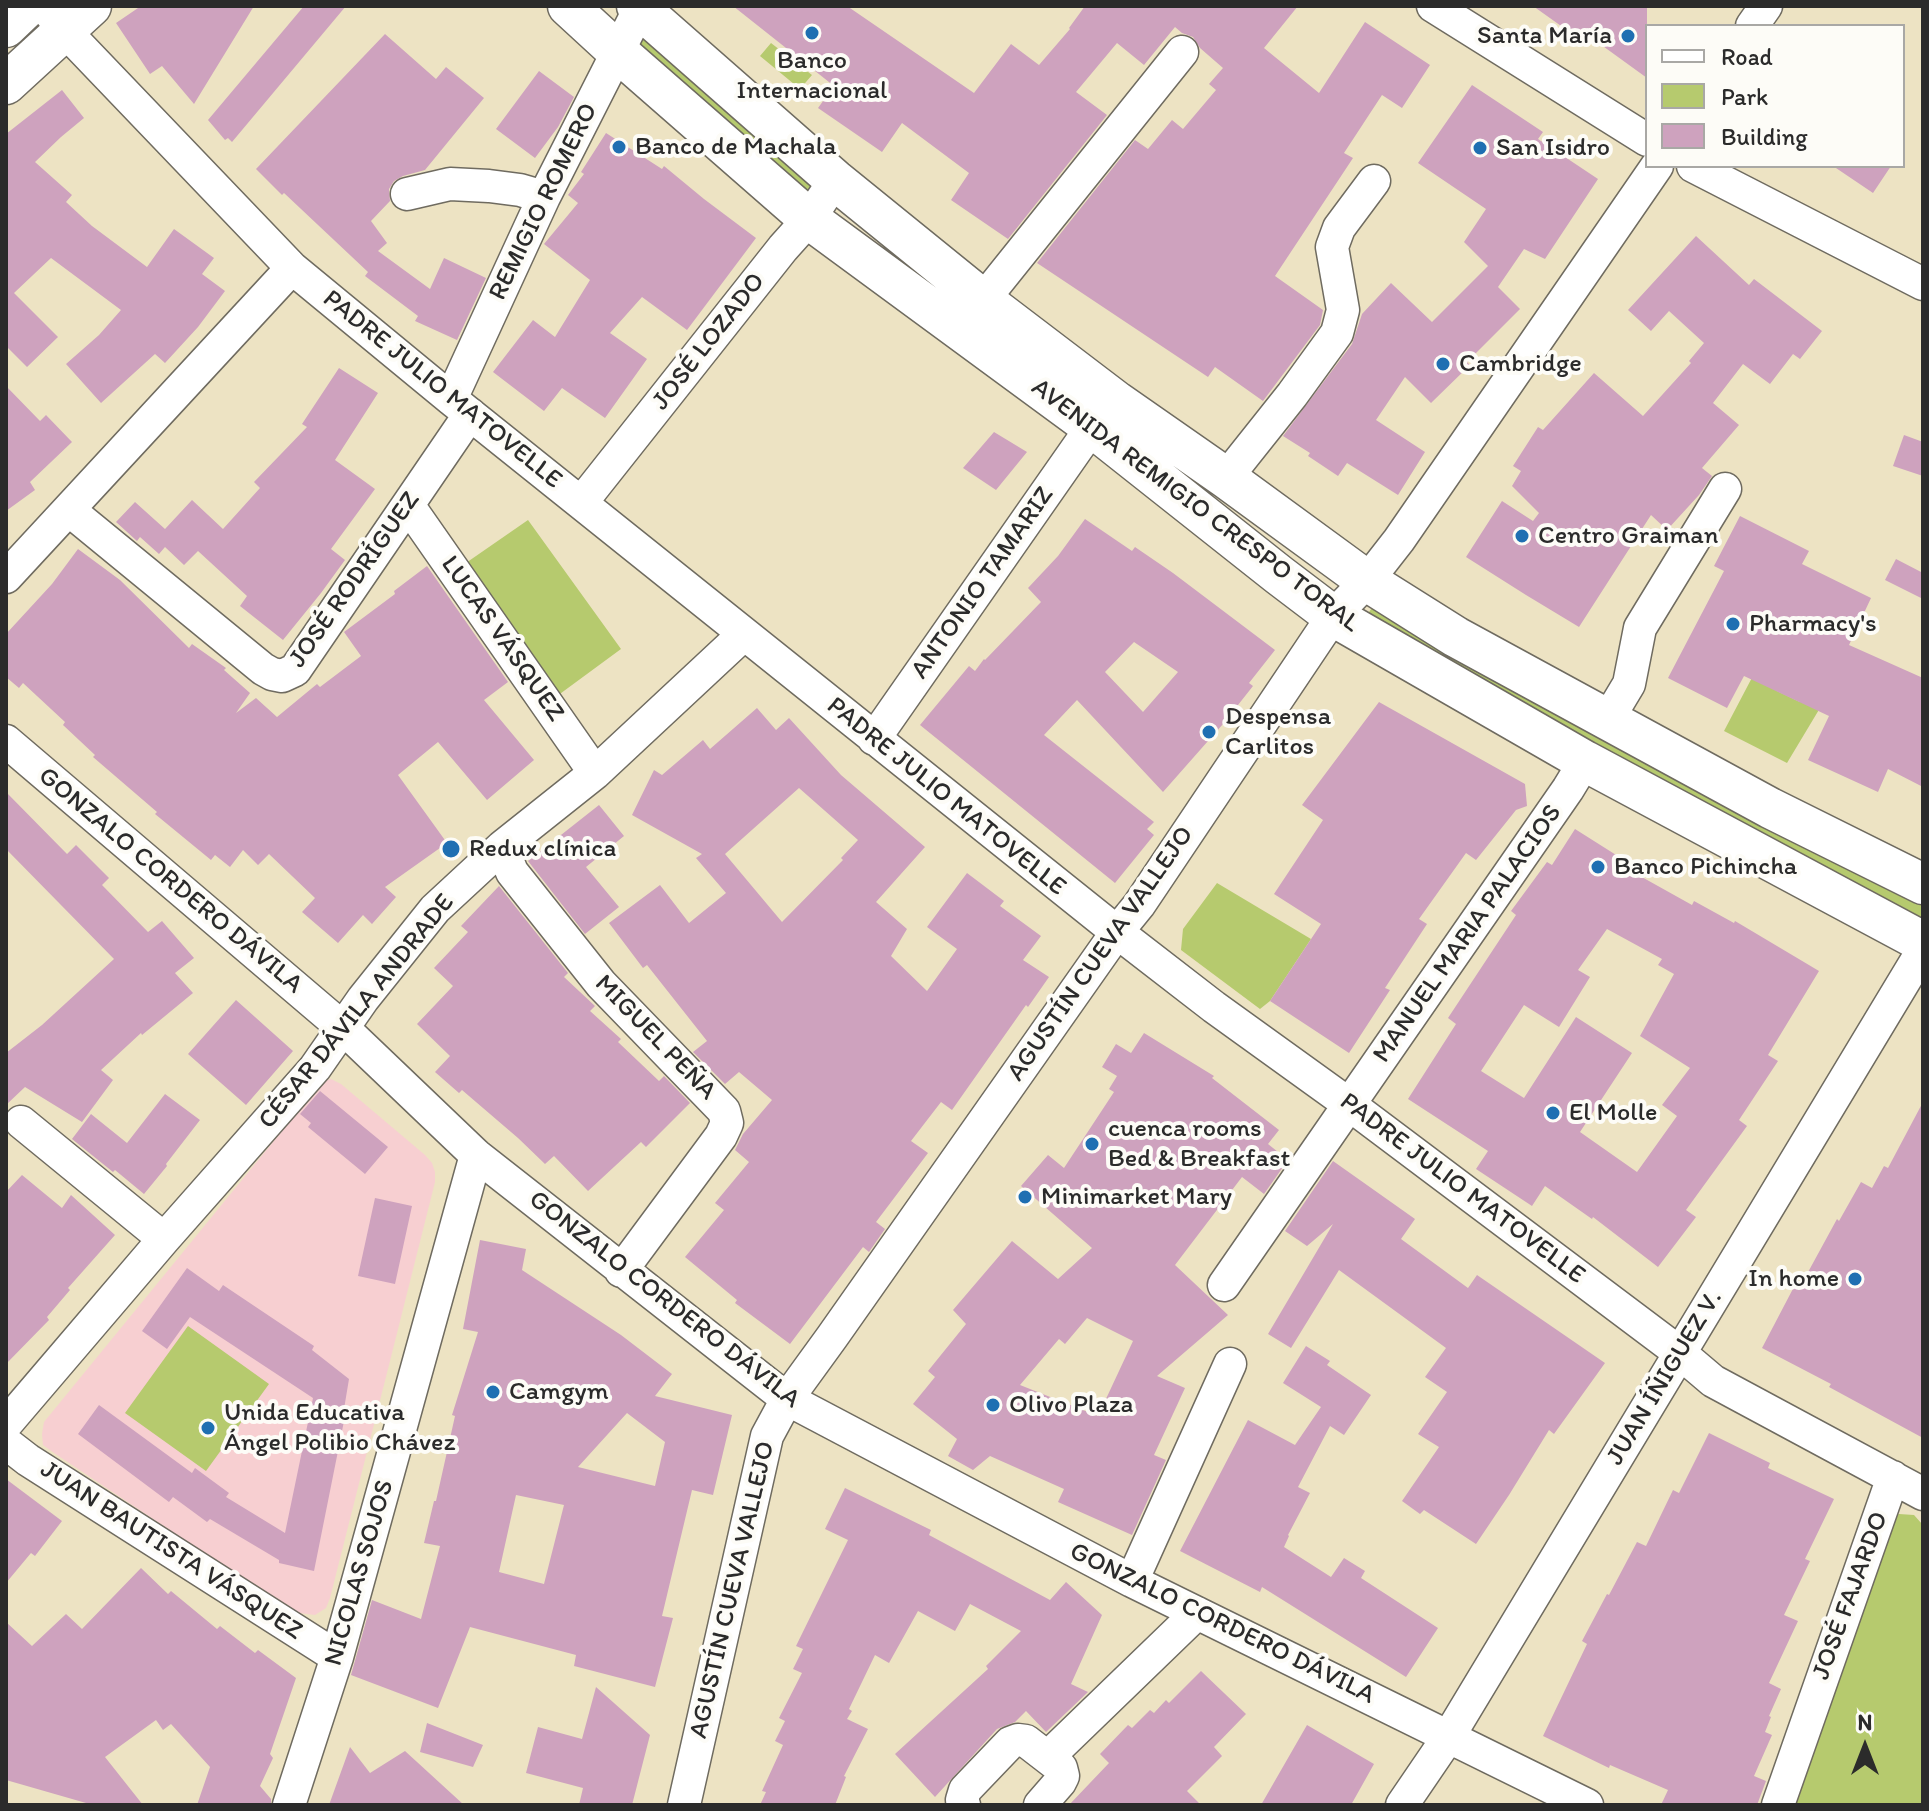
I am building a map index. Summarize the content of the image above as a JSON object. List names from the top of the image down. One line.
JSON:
{"streets":{"main road":["AVENIDA REMIGIO CRESPO TORAL"],"street":["REMIGIO ROMERO","JOSÉ LOZADO","PADRE JULIO MATOVELLE","JOSÉ RODRÍGUEZ","ANTONIO TAMARIZ","LUCAS VÁSQUEZ","GONZALO CORDERO DÁVILA","MANUEL MARIA PALACIOS","AGUSTÍN CUEVA VALLEJO","CÉSAR DÁVILA ANDRADE","MIGUEL PEÑA","JUAN ÍÑIGUEZ V.","JUAN BAUTISTA VÁSQUEZ","NICOLAS SOJOS","JOSÉ FAJARDO"]},"crossings":[["REMIGIO ROMERO","PADRE JULIO MATOVELLE"],["REMIGIO ROMERO","AVENIDA REMIGIO CRESPO TORAL"],["REMIGIO ROMERO","JOSÉ RODRÍGUEZ"],["JOSÉ LOZADO","PADRE JULIO MATOVELLE"],["JOSÉ LOZADO","AVENIDA REMIGIO CRESPO TORAL"],["PADRE JULIO MATOVELLE","JOSÉ RODRÍGUEZ"],["PADRE JULIO MATOVELLE","ANTONIO TAMARIZ"],["PADRE JULIO MATOVELLE","MANUEL MARIA PALACIOS"],["PADRE JULIO MATOVELLE","AGUSTÍN CUEVA VALLEJO"],["PADRE JULIO MATOVELLE","CÉSAR DÁVILA ANDRADE"],["PADRE JULIO MATOVELLE","JUAN ÍÑIGUEZ V."],["PADRE JULIO MATOVELLE","JOSÉ FAJARDO"],["AVENIDA REMIGIO CRESPO TORAL","ANTONIO TAMARIZ"],["AVENIDA REMIGIO CRESPO TORAL","MANUEL MARIA PALACIOS"],["AVENIDA REMIGIO CRESPO TORAL","AGUSTÍN CUEVA VALLEJO"],["JOSÉ RODRÍGUEZ","LUCAS VÁSQUEZ"],["LUCAS VÁSQUEZ","CÉSAR DÁVILA ANDRADE"],["GONZALO CORDERO DÁVILA","AGUSTÍN CUEVA VALLEJO"],["GONZALO CORDERO DÁVILA","CÉSAR DÁVILA ANDRADE"],["GONZALO CORDERO DÁVILA","MIGUEL PEÑA"],["GONZALO CORDERO DÁVILA","JUAN ÍÑIGUEZ V."],["GONZALO CORDERO DÁVILA","NICOLAS SOJOS"],["CÉSAR DÁVILA ANDRADE","MIGUEL PEÑA"],["JUAN BAUTISTA VÁSQUEZ","NICOLAS SOJOS"]],"places":["Banco Internacional","Santa María","Banco de Machala","San Isidro","Cambridge","Centro Graiman","Pharmacy's","Despensa Carlitos","Redux clínica","Banco Pichincha","El Molle","cuenca rooms Bed & Breakfast","Minimarket Mary","In home","Camgym","Olivo Plaza","Unida Educativa Ángel Polibio Chávez"],"legend":["Road","Park","Building"],"north":"top"}
